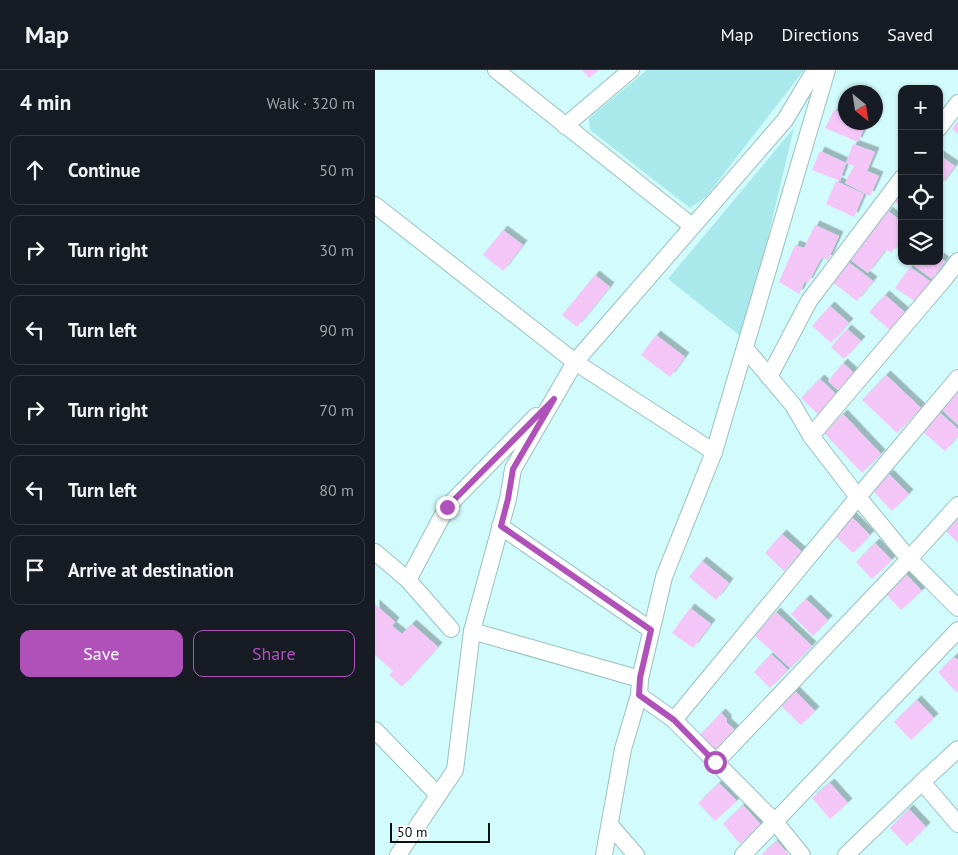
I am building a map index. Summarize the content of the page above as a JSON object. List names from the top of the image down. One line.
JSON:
{"scale_bar":"50 m","north":"bottom right","page":{"header":"Map","nav":["Map","Directions","Saved"],"heading":["4 min","Walk · 320 m"],"map_buttons":["+","−"],"list":[["Continue","50 m"],["Turn right","30 m"],["Turn left","90 m"],["Turn right","70 m"],["Turn left","80 m"],"Arrive at destination"],"buttons":["Save","Share"],"scale":"50 m"}}
